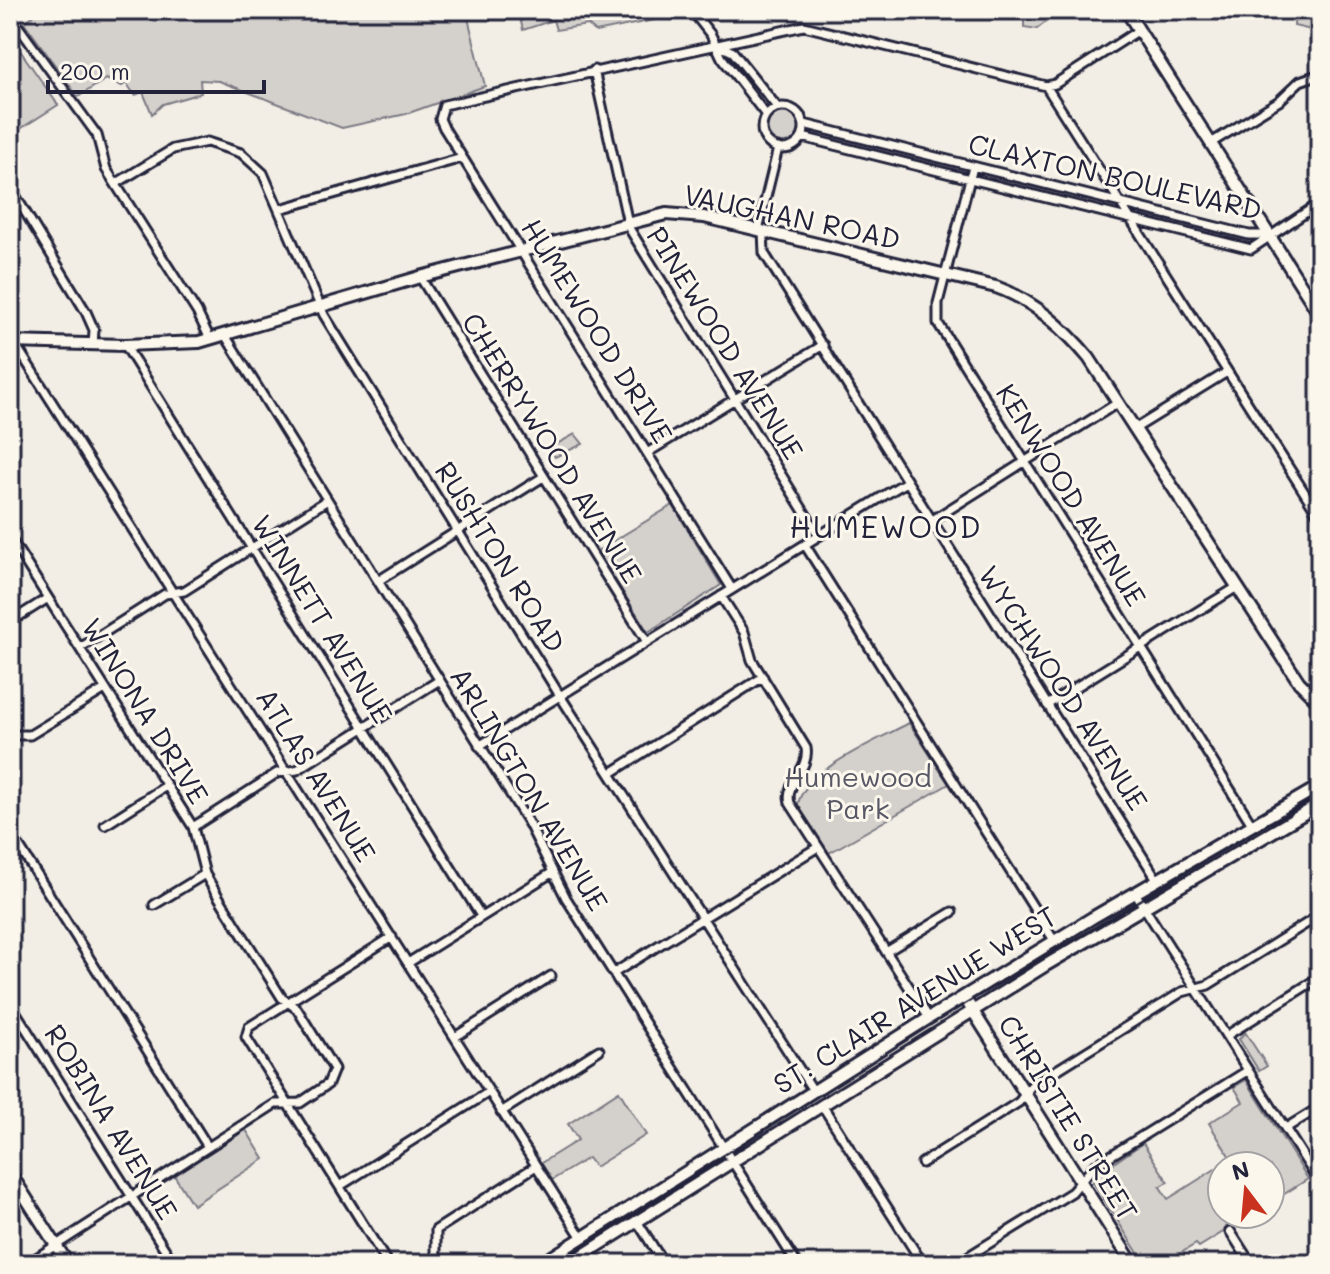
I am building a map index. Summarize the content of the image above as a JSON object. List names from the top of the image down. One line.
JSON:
{"streets":{"main road":["VAUGHAN ROAD","ST. CLAIR AVENUE WEST","CHRISTIE STREET"],"street":["CLAXTON BOULEVARD","HUMEWOOD DRIVE","PINEWOOD AVENUE","CHERRYWOOD AVENUE","KENWOOD AVENUE","RUSHTON ROAD","WINNETT AVENUE","WYCHWOOD AVENUE","WINONA DRIVE","ATLAS AVENUE","ARLINGTON AVENUE","ROBINA AVENUE"]},"crossings":[["CLAXTON BOULEVARD","KENWOOD AVENUE"],["VAUGHAN ROAD","HUMEWOOD DRIVE"],["VAUGHAN ROAD","PINEWOOD AVENUE"],["VAUGHAN ROAD","CHERRYWOOD AVENUE"],["VAUGHAN ROAD","KENWOOD AVENUE"],["VAUGHAN ROAD","RUSHTON ROAD"],["VAUGHAN ROAD","WINNETT AVENUE"],["VAUGHAN ROAD","WYCHWOOD AVENUE"],["VAUGHAN ROAD","ATLAS AVENUE"],["VAUGHAN ROAD","ARLINGTON AVENUE"],["HUMEWOOD DRIVE","PINEWOOD AVENUE"],["KENWOOD AVENUE","ST. CLAIR AVENUE WEST"],["RUSHTON ROAD","ST. CLAIR AVENUE WEST"],["WYCHWOOD AVENUE","ST. CLAIR AVENUE WEST"],["ATLAS AVENUE","ST. CLAIR AVENUE WEST"],["ARLINGTON AVENUE","ST. CLAIR AVENUE WEST"],["ST. CLAIR AVENUE WEST","CHRISTIE STREET"]],"districts":["HUMEWOOD"],"parks":["Humewood Park"],"scale_bar":"200 m","north":"top"}
